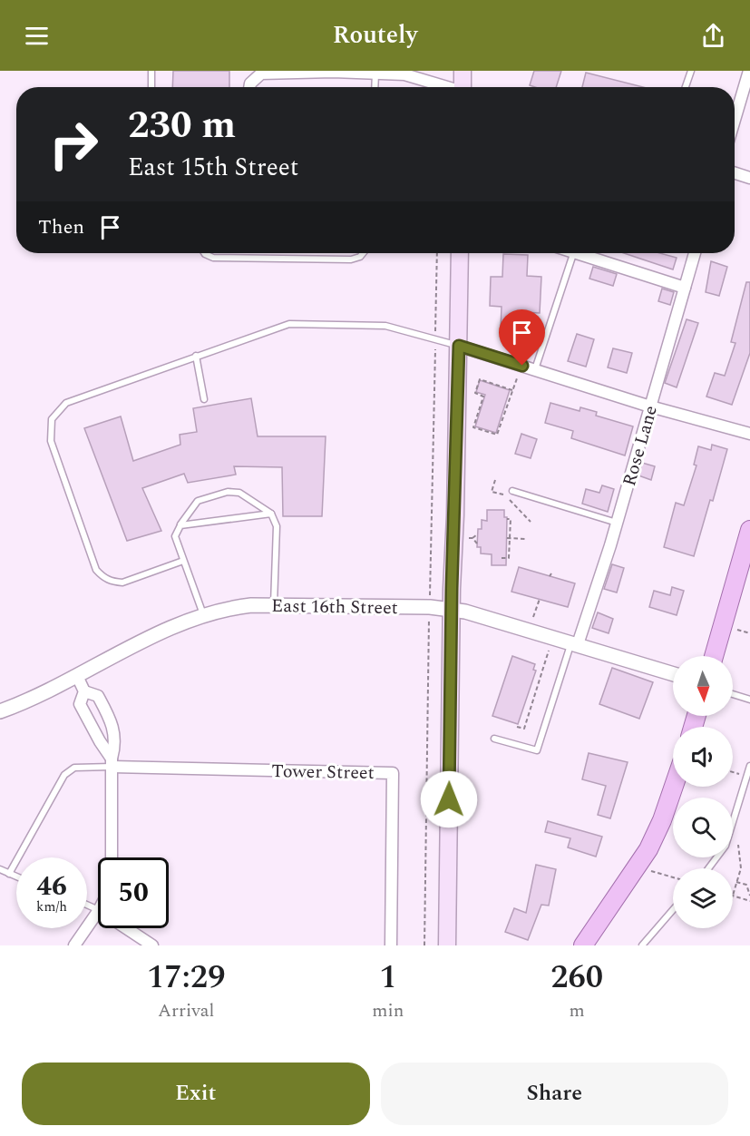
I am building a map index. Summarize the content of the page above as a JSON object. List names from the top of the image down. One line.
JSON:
{"streets":{"street":["Rose Lane","East 16th Street","Tower Street"]},"crossings":[["Rose Lane","East 16th Street"]],"north":"bottom","page":{"header":"Routely","turn":["230 m","East 15th Street"],"then":"Then","speed":"46 km/h","limit":"50","eta":["17:29","Arrival","1","min","260","m"],"buttons":["Exit","Share"]}}
